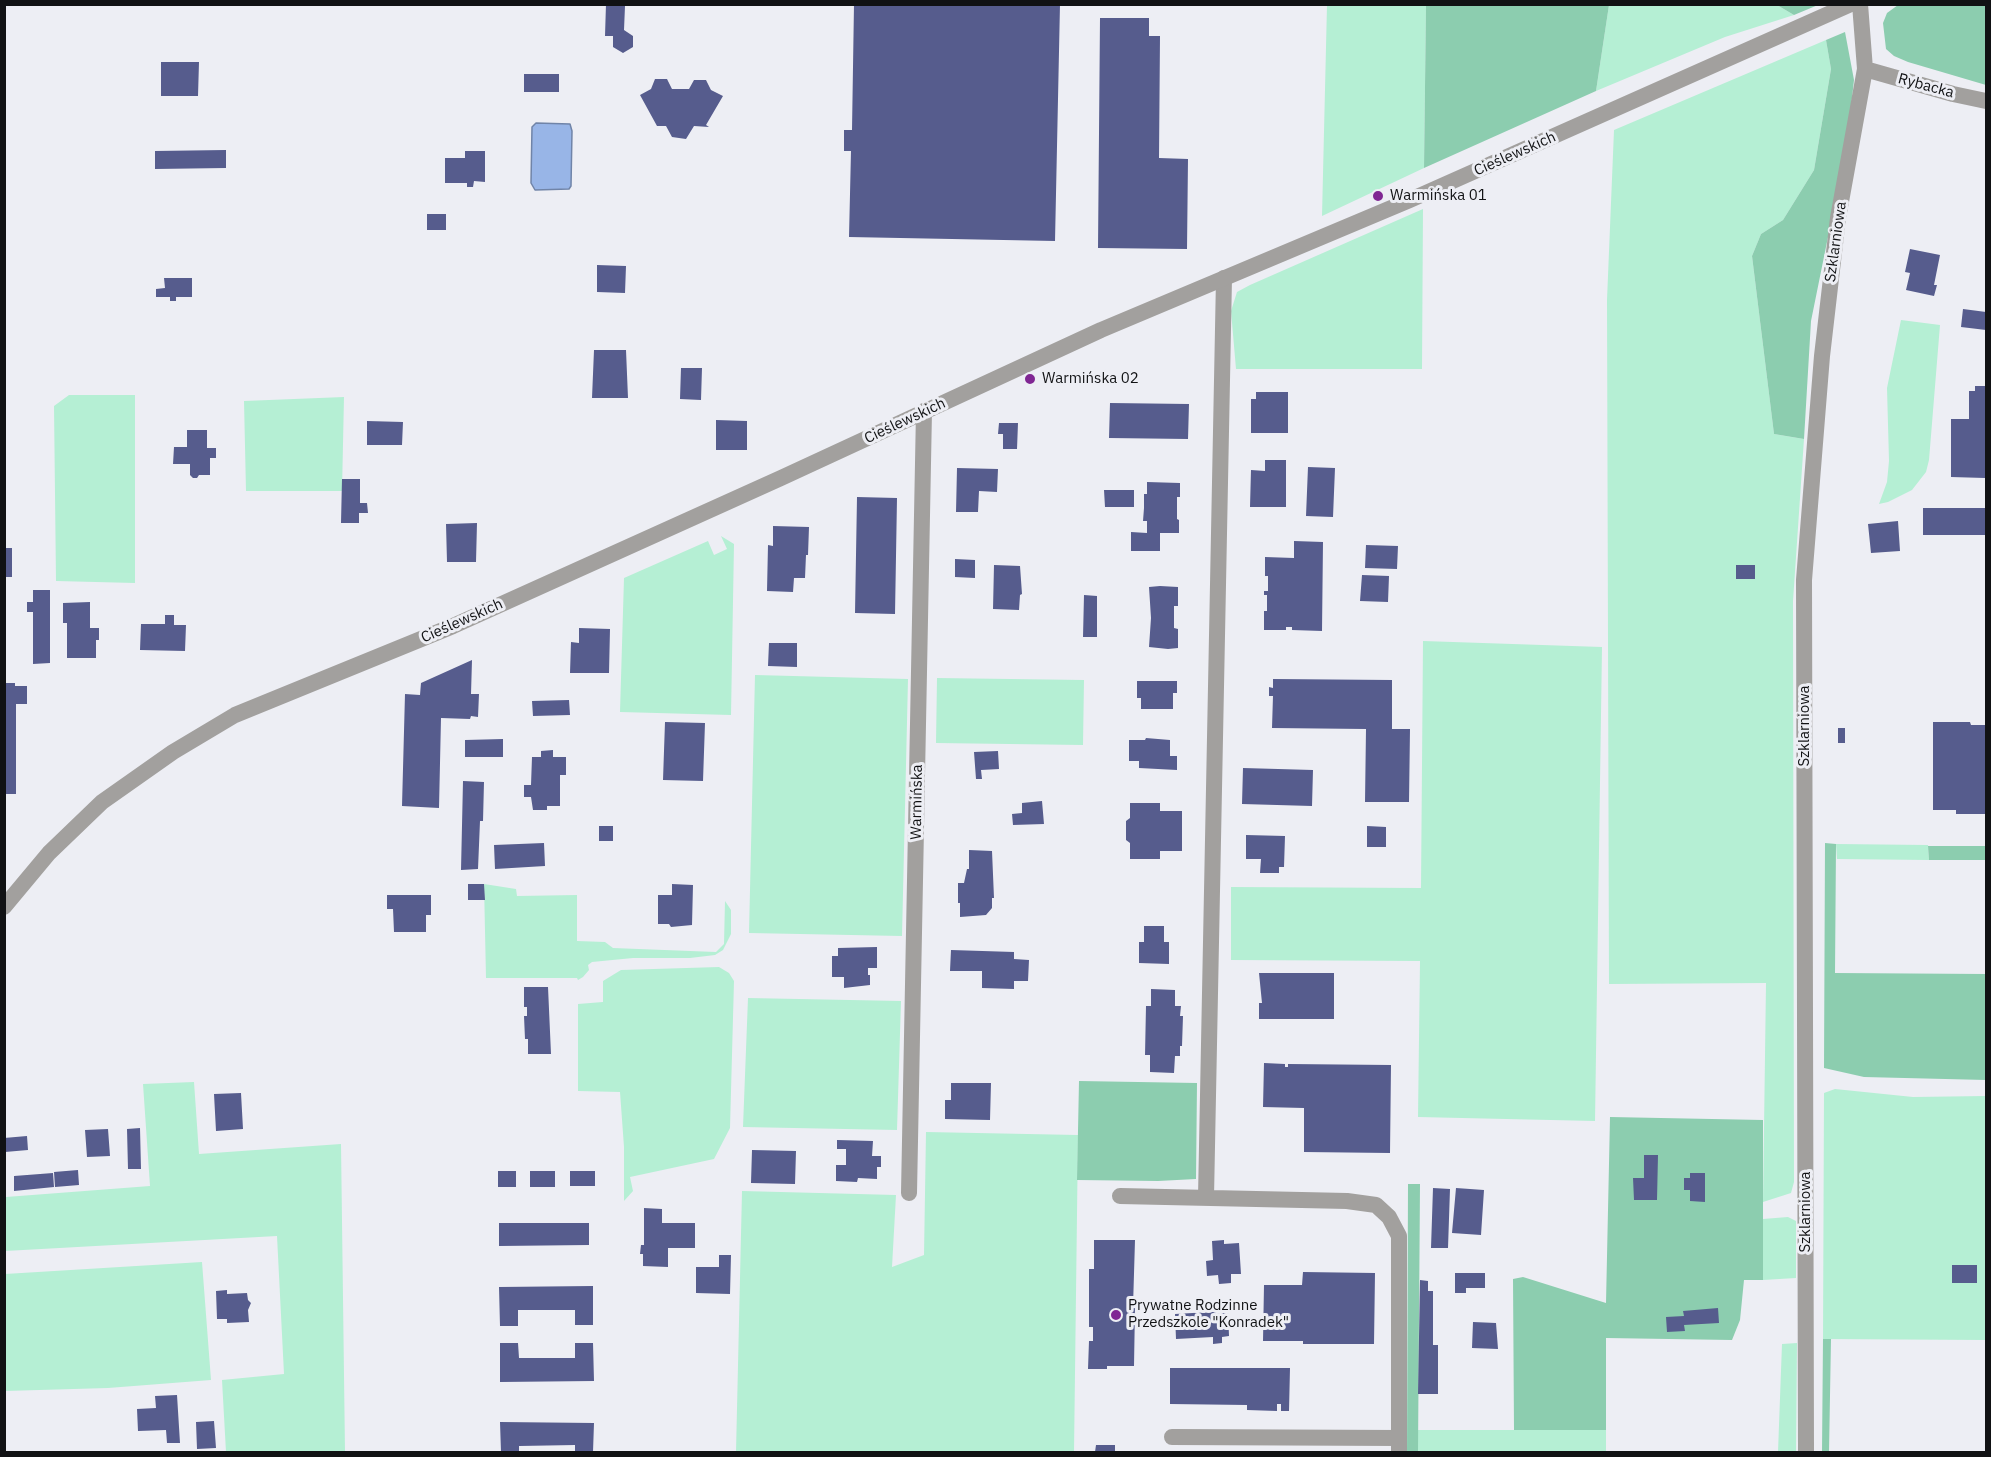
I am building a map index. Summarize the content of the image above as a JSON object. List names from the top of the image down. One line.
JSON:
{"streets":{"street":["Rybacka","Cieślewskich","Szklarniowa","Warmińska"]},"crossings":[["Rybacka","Szklarniowa"],["Cieślewskich","Warmińska"]],"places":["Warmińska 01","Warmińska 02","Prywatne Rodzinne Przedszkole \"Konradek\""]}
